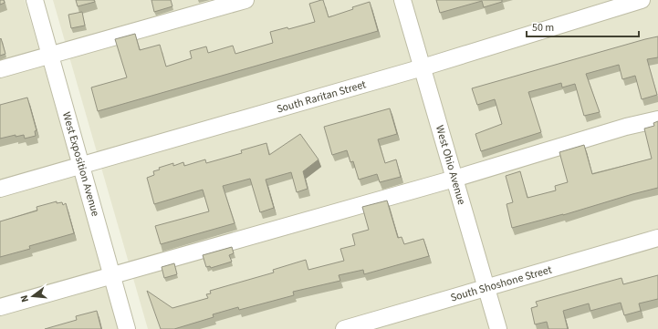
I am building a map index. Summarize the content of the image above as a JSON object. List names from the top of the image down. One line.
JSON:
{"streets":{"street":["South Raritan Street","West Exposition Avenue","West Ohio Avenue","South Shoshone Street"]},"crossings":[["South Raritan Street","West Exposition Avenue"],["South Raritan Street","West Ohio Avenue"],["West Ohio Avenue","South Shoshone Street"]],"scale_bar":"50 m","north":"left"}
